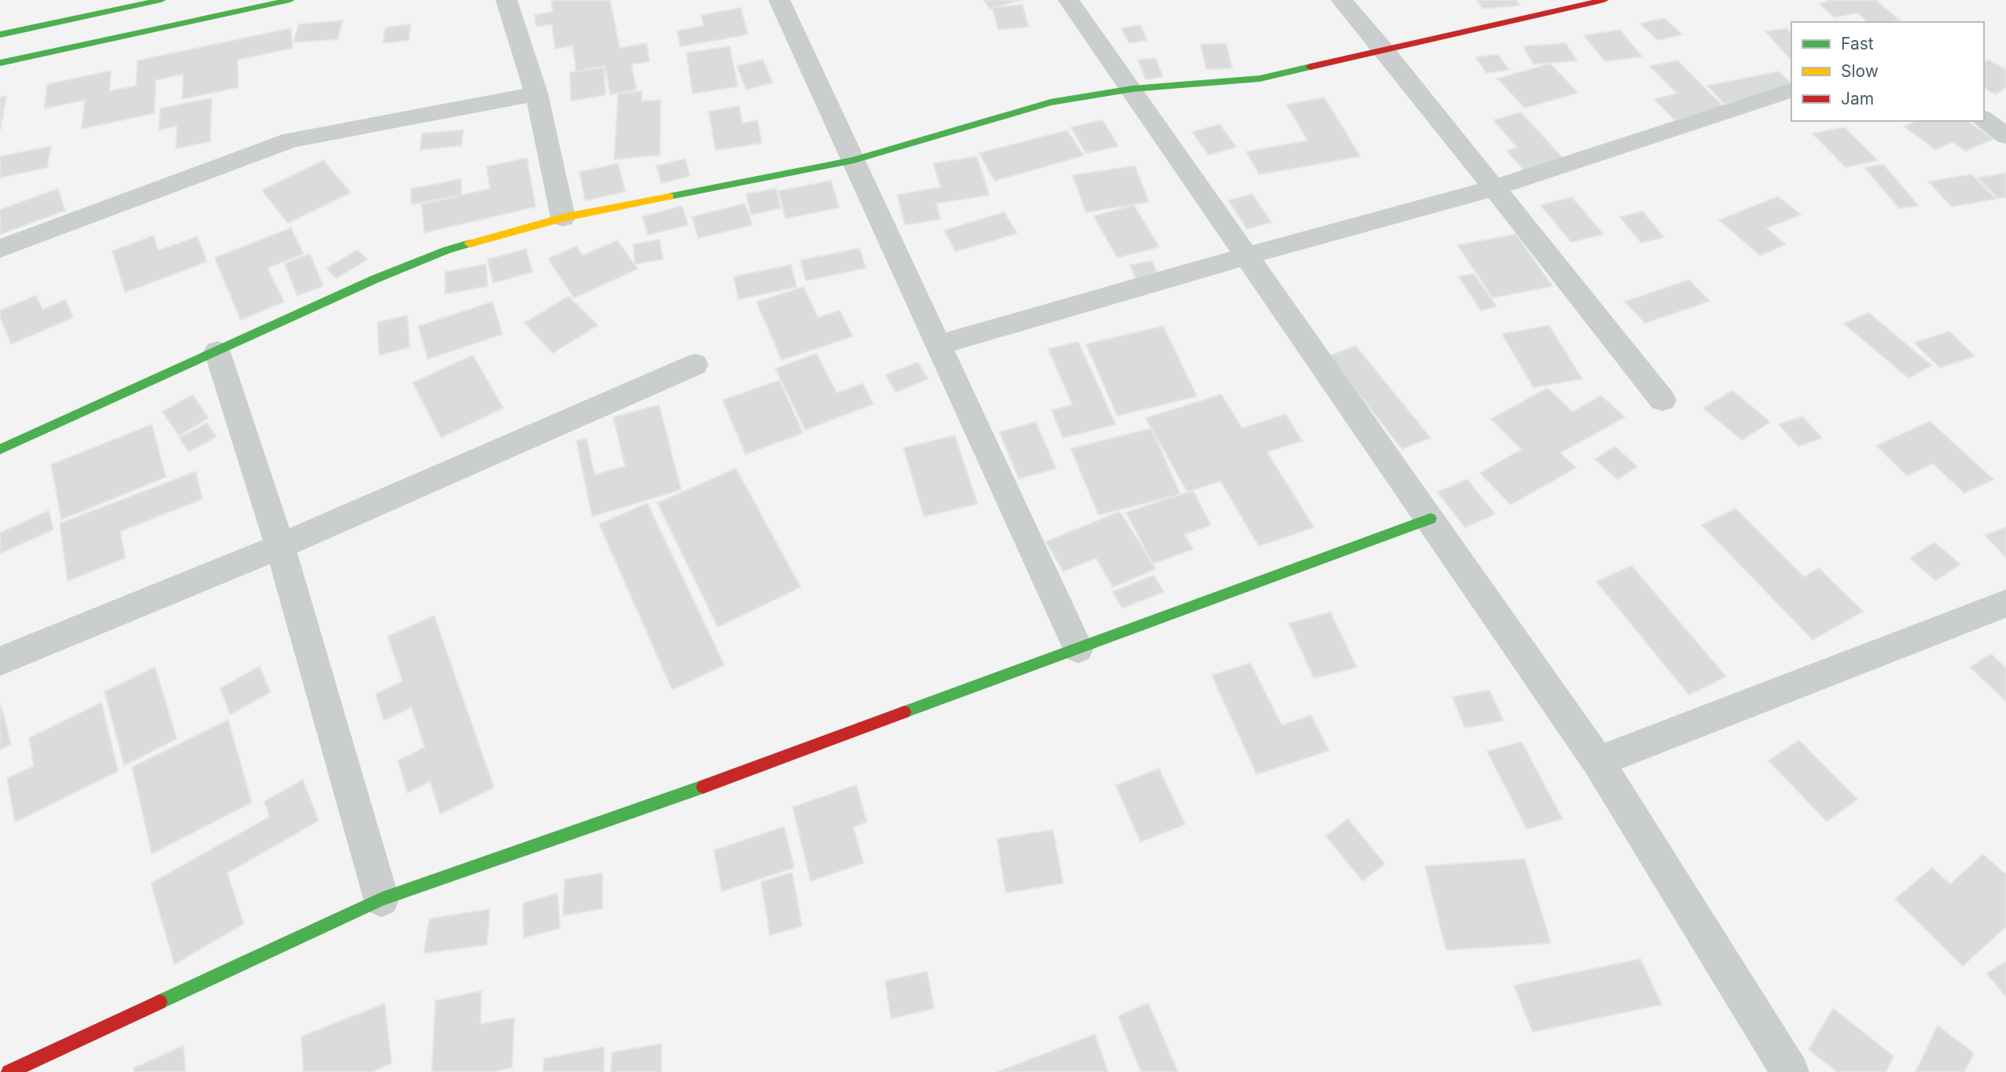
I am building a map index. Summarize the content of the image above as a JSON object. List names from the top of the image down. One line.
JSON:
{"legend":["Fast","Slow","Jam"]}
